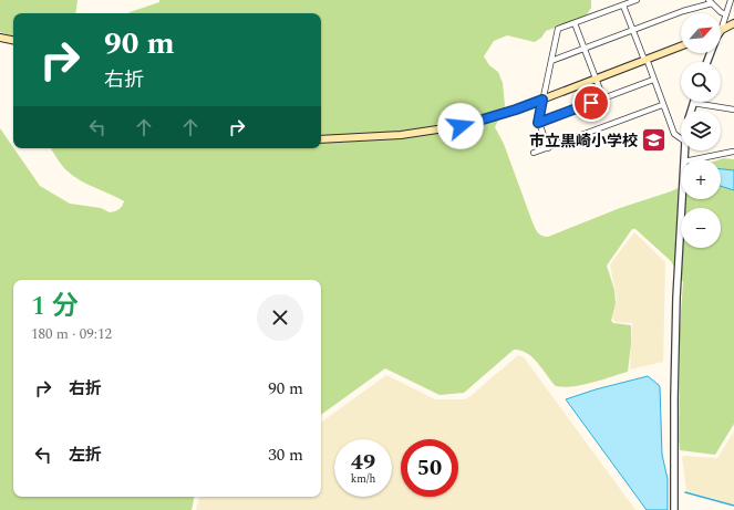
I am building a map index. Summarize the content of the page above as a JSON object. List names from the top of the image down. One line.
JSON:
{"places":{"school or university":["市立黒崎小学校"]},"north":"top right","page":{"map_buttons":["+","−"],"turn":["90 m","右折"],"heading":["1 分","180 m · 09:12"],"list":[{"name":"右折","value":"90 m"},{"name":"左折","value":"30 m"}],"speed":"49 km/h","limit":"50"}}
